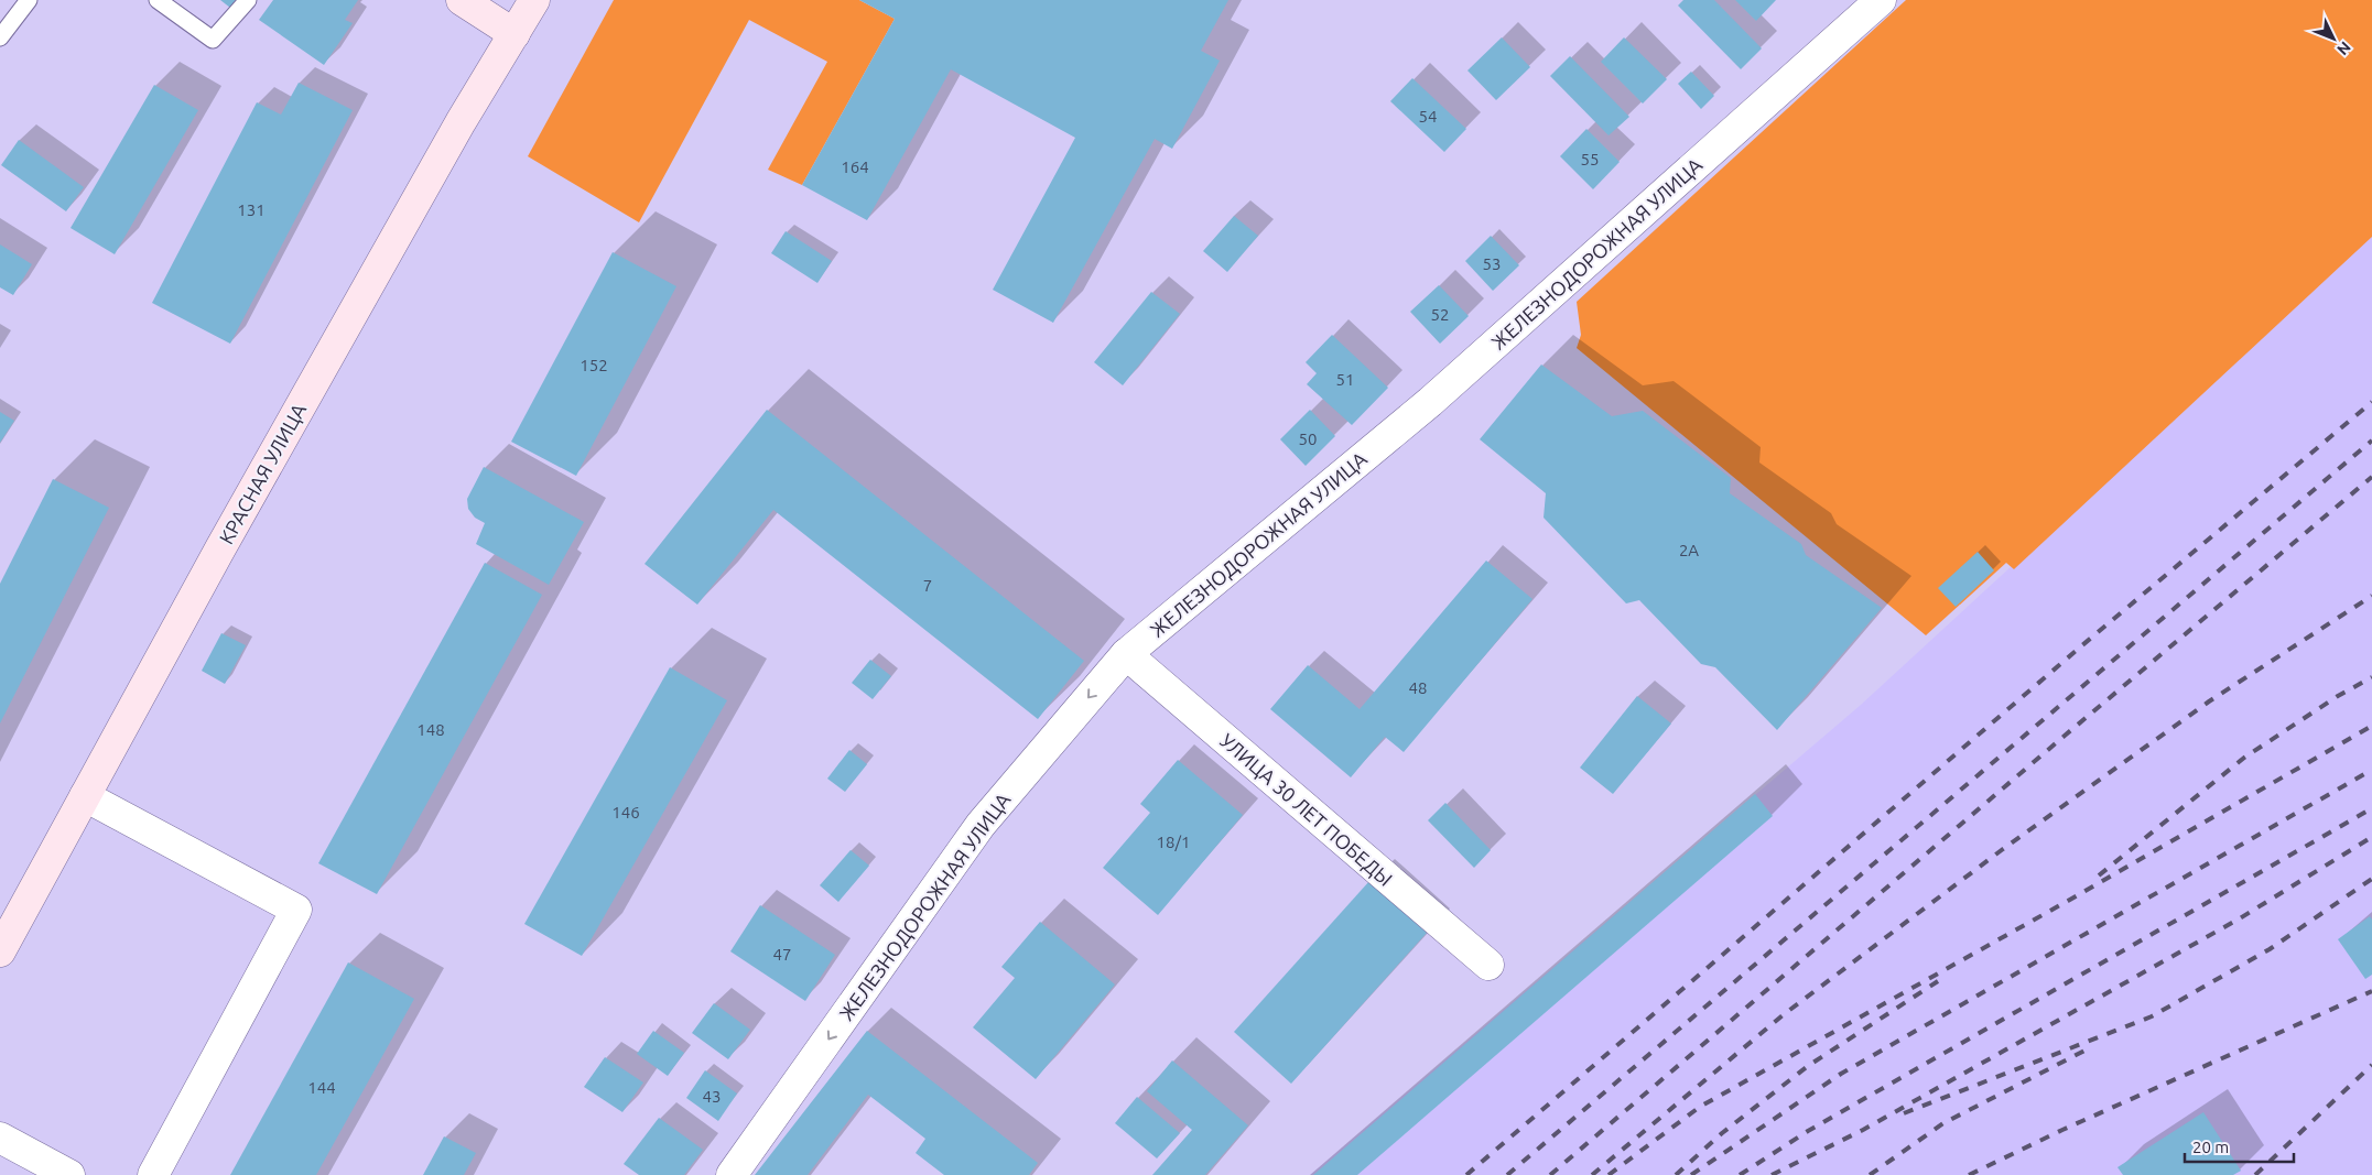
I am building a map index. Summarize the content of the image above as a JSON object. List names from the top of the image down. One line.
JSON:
{"streets":{"main road":["КРАСНАЯ УЛИЦА"],"street":["ЖЕЛЕЗНОДОРОЖНАЯ УЛИЦА","УЛИЦА 30 ЛЕТ ПОБЕДЫ"]},"crossings":[["ЖЕЛЕЗНОДОРОЖНАЯ УЛИЦА","УЛИЦА 30 ЛЕТ ПОБЕДЫ"]],"one_way":["ЖЕЛЕЗНОДОРОЖНАЯ УЛИЦА"],"house_numbers":["54","55","164","131","53","52","152","51","50","2А","7","48","148","146","18/1","47","144","43"],"scale_bar":"20 m","north":"bottom right"}
